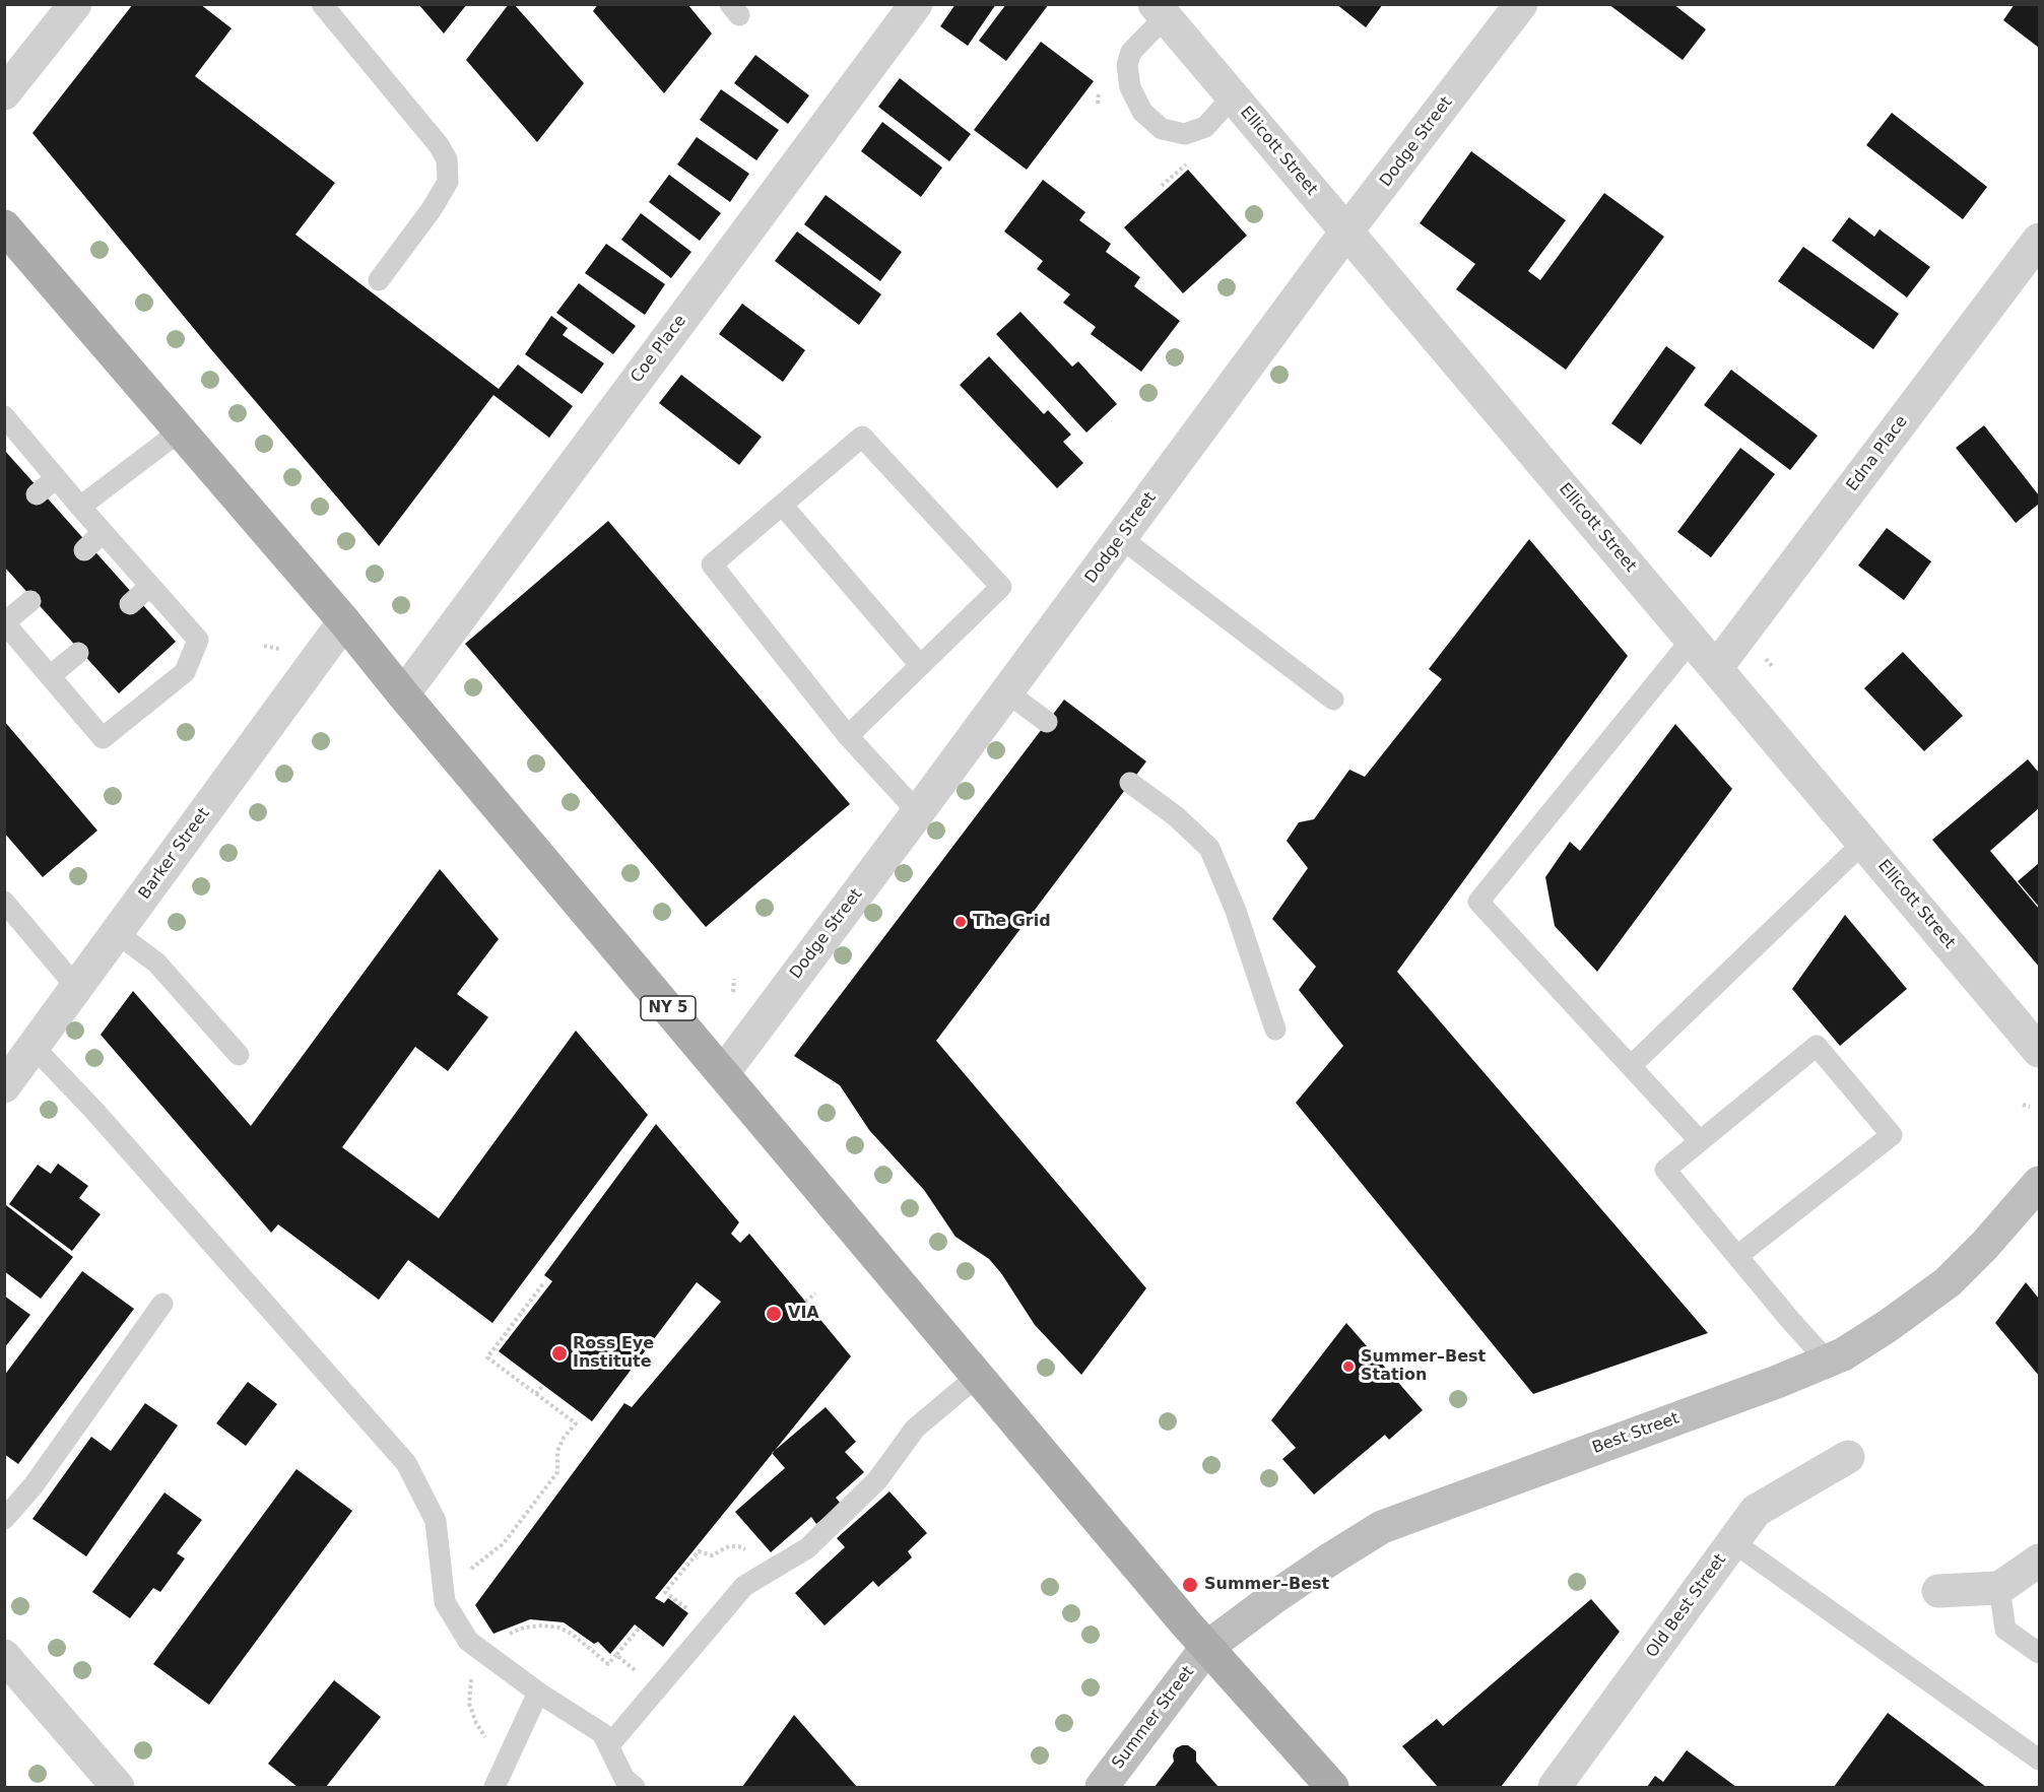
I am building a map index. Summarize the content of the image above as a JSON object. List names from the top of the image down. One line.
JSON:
{"streets":{"main road":["NY 5"],"street":["Dodge Street","Ellicott Street","Coe Place","Edna Place","Barker Street","Best Street","Old Best Street","Summer Street"]},"crossings":[["Dodge Street","Ellicott Street"],["Dodge Street","NY 5"],["Ellicott Street","Edna Place"],["Coe Place","NY 5"],["Barker Street","NY 5"],["NY 5","Best Street"],["NY 5","Summer Street"],["Best Street","Summer Street"]],"places":["The Grid","VIA","Ross Eye Institute","Summer–Best Station","Summer–Best"]}
